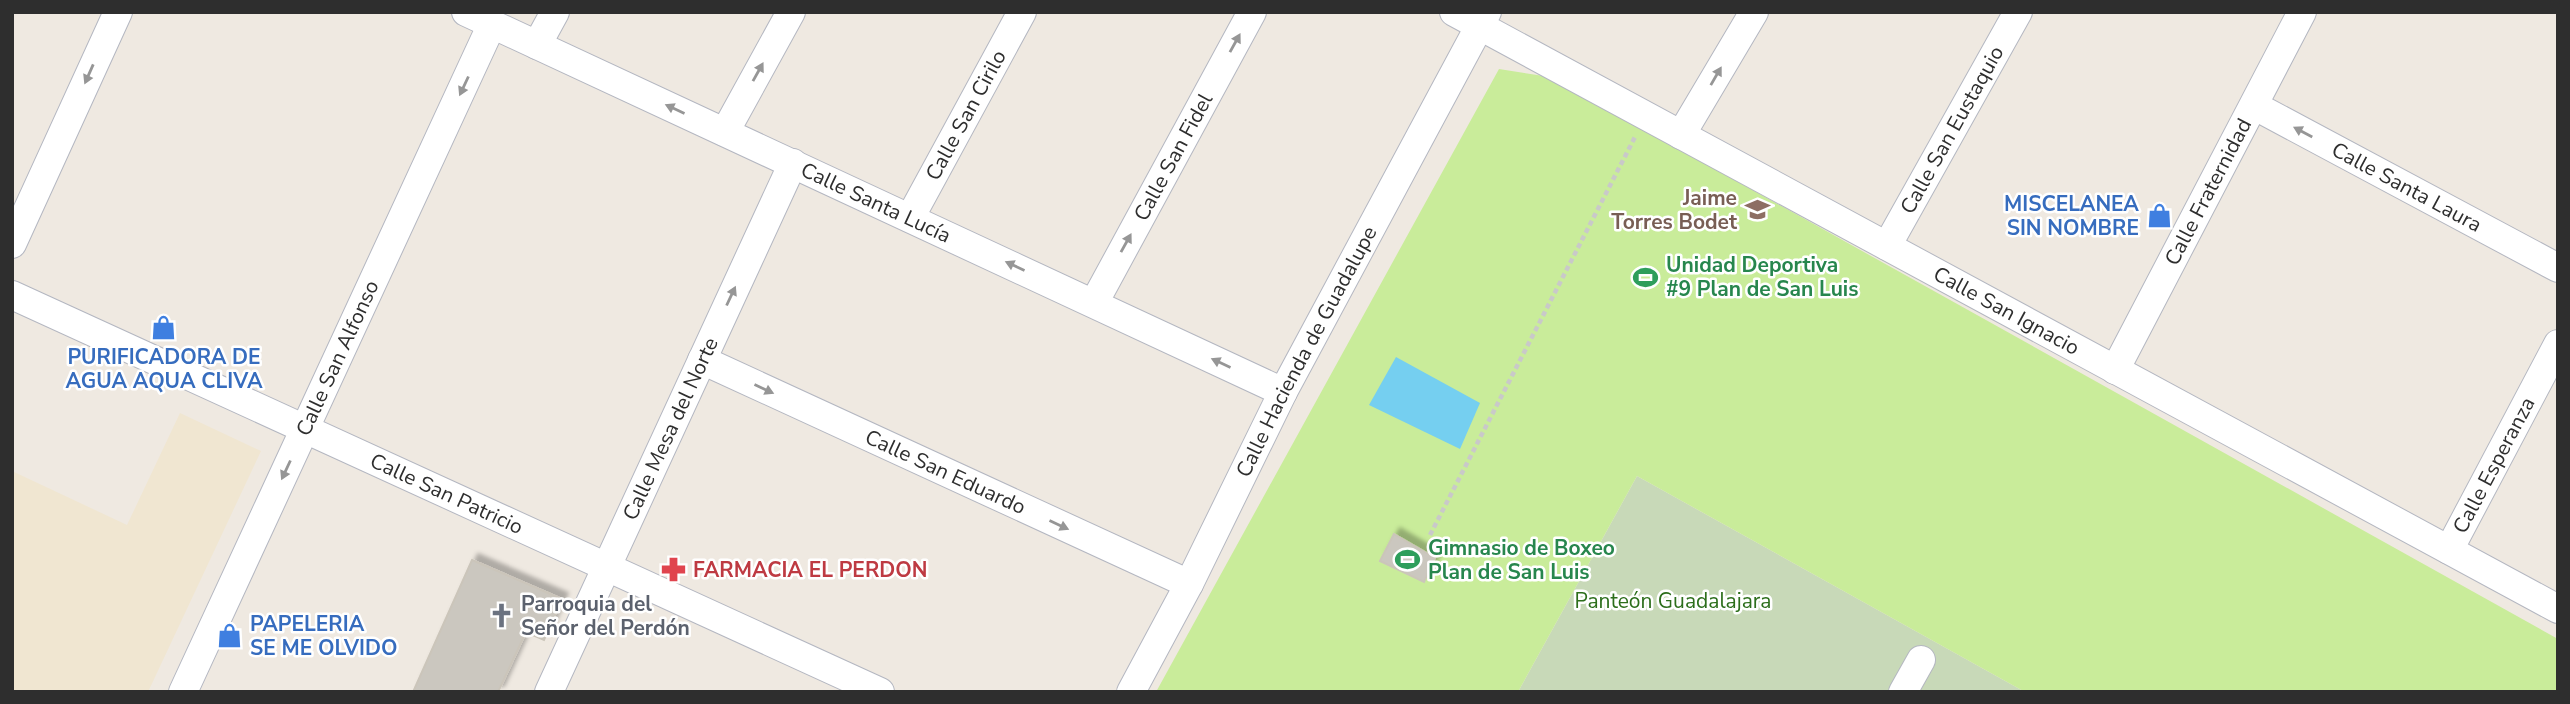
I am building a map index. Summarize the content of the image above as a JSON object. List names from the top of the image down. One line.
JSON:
{"streets":{"street":["Calle San Cirilo","Calle San Eustaquio","Calle San Fidel","Calle Santa Laura","Calle Fraternidad","Calle Santa Lucía","Calle San Ignacio","Calle Hacienda de Guadalupe","Calle San Alfonso","Calle Mesa del Norte","Calle Esperanza","Calle San Eduardo","Calle San Patricio"]},"crossings":[["Calle San Cirilo","Calle Santa Lucía"],["Calle San Eustaquio","Calle San Ignacio"],["Calle San Fidel","Calle Santa Lucía"],["Calle Santa Laura","Calle Fraternidad"],["Calle Fraternidad","Calle San Ignacio"],["Calle Santa Lucía","Calle Hacienda de Guadalupe"],["Calle Santa Lucía","Calle San Alfonso"],["Calle Santa Lucía","Calle Mesa del Norte"],["Calle San Ignacio","Calle Hacienda de Guadalupe"],["Calle San Ignacio","Calle Esperanza"],["Calle Hacienda de Guadalupe","Calle San Eduardo"],["Calle San Alfonso","Calle San Patricio"],["Calle Mesa del Norte","Calle San Eduardo"],["Calle Mesa del Norte","Calle San Patricio"]],"one_way":["Calle San Fidel","Calle Santa Laura","Calle Santa Lucía","Calle San Alfonso","Calle Mesa del Norte","Calle San Eduardo"],"parks":["Panteón Guadalajara"],"places":{"school or university":["Jaime Torres Bodet"],"shop":["MISCELANEA SIN NOMBRE","PURIFICADORA DE AGUA AQUA CLIVA","PAPELERIA SE ME OLVIDO"],"sports":["Unidad Deportiva #9 Plan de San Luis","Gimnasio de Boxeo Plan de San Luis"],"pharmacy":["FARMACIA EL PERDON"],"church":["Parroquia del Señor del Perdón"]}}
